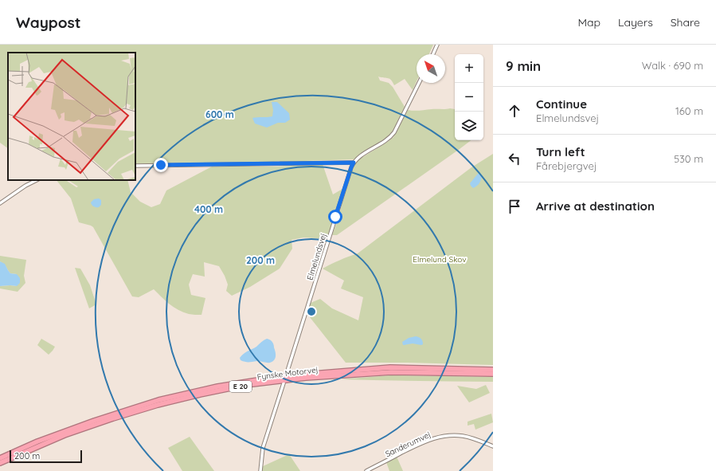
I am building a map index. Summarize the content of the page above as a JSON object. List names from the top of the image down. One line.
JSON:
{"streets":{"highway":["Fynske Motorvej","E 20"],"street":["Elmelundsvej","Sanderumvej"]},"parks":["Elmelund Skov"],"scale_bar":"200 m","north":"top left","page":{"header":"Waypost","nav":["Map","Layers","Share"],"heading":["9 min","Walk · 690 m"],"map_buttons":["+","−"],"list":[["Continue","Elmelundsvej","160 m"],["Turn left","Fårebjergvej","530 m"],"Arrive at destination"],"scale":"200 m"},"rings":["600 m","400 m","200 m"]}
